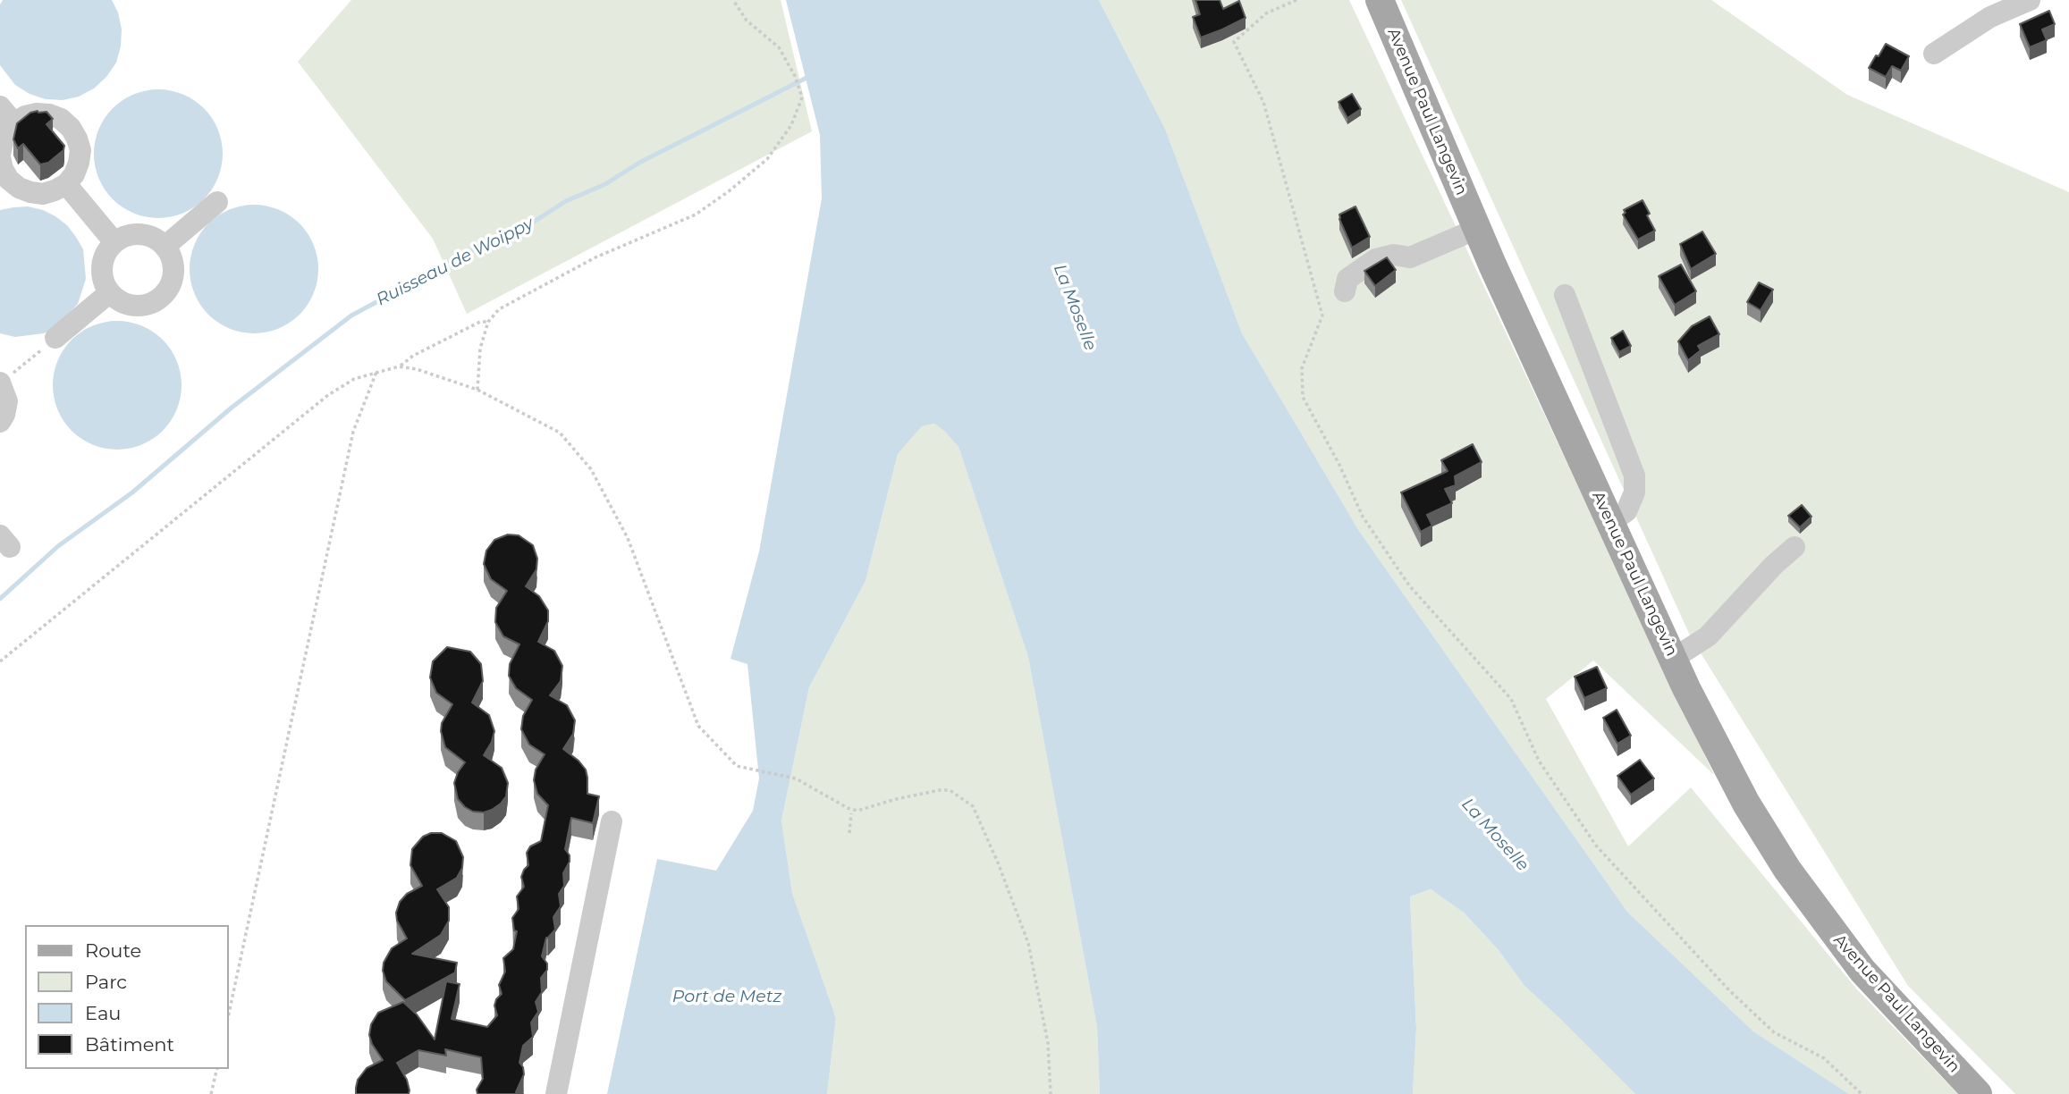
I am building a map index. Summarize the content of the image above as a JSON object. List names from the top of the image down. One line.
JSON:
{"streets":{"main road":["Avenue Paul Langevin"]},"water":["Ruisseau de Woippy","La Moselle","Port de Metz"],"legend":["Route","Parc","Eau","Bâtiment"]}
